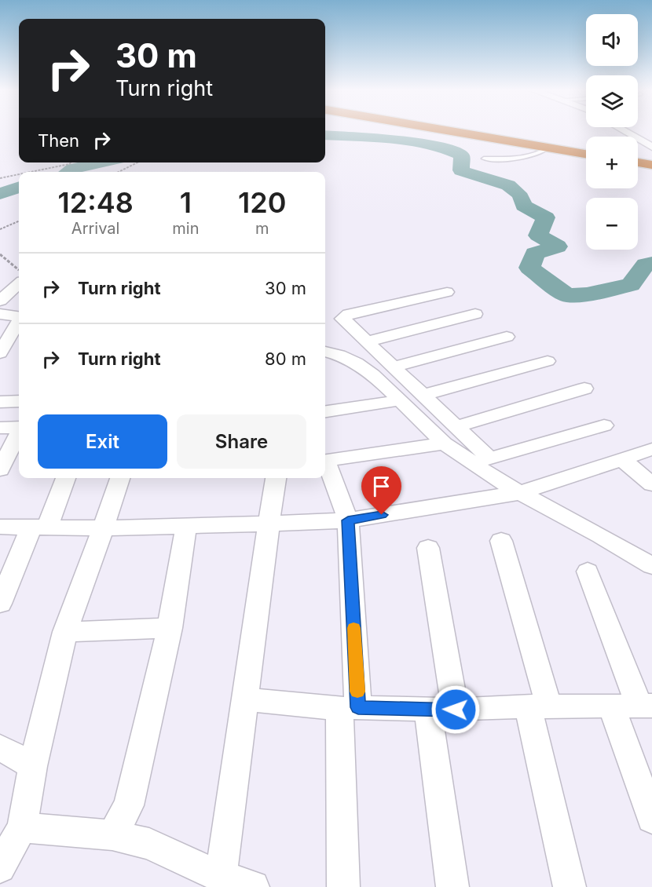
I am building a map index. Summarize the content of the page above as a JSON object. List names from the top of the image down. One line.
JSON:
{"page":{"map_buttons":["+","−"],"turn":["30 m","Turn right"],"then":"Then","eta":["12:48","Arrival","1","min","120","m"],"list":[{"name":"Turn right","value":"30 m"},{"name":"Turn right","value":"80 m"}],"buttons":["Exit","Share"]}}
